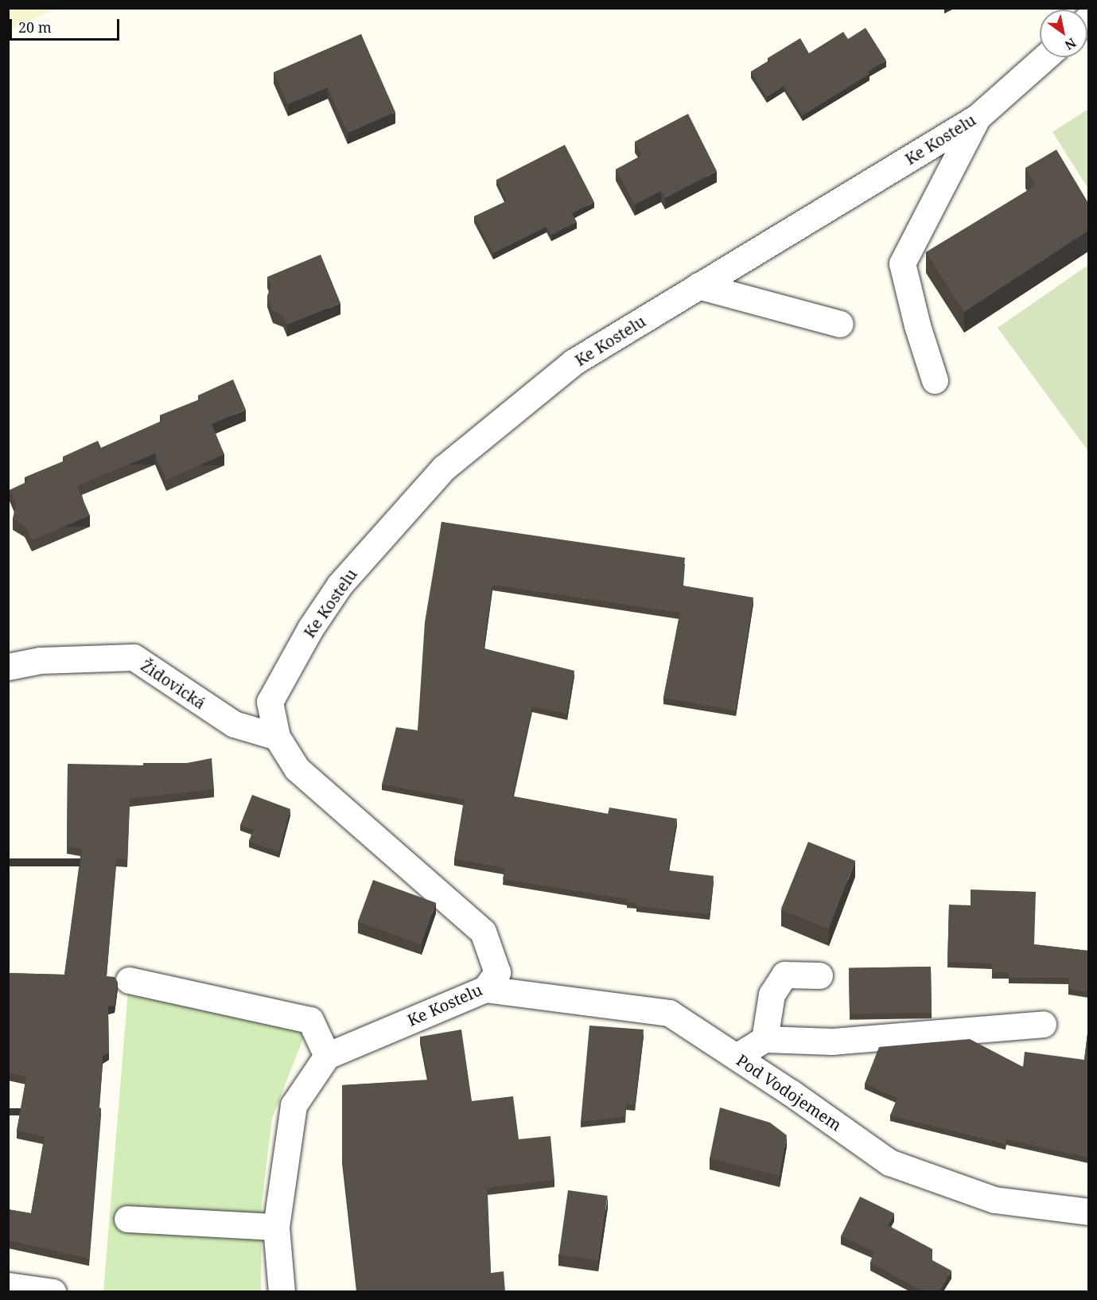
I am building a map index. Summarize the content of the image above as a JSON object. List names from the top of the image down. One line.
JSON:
{"streets":{"street":["Ke Kostelu","Židovická","Pod Vodojemem"]},"crossings":[["Ke Kostelu","Židovická"],["Ke Kostelu","Pod Vodojemem"]],"scale_bar":"20 m","north":"bottom right"}
